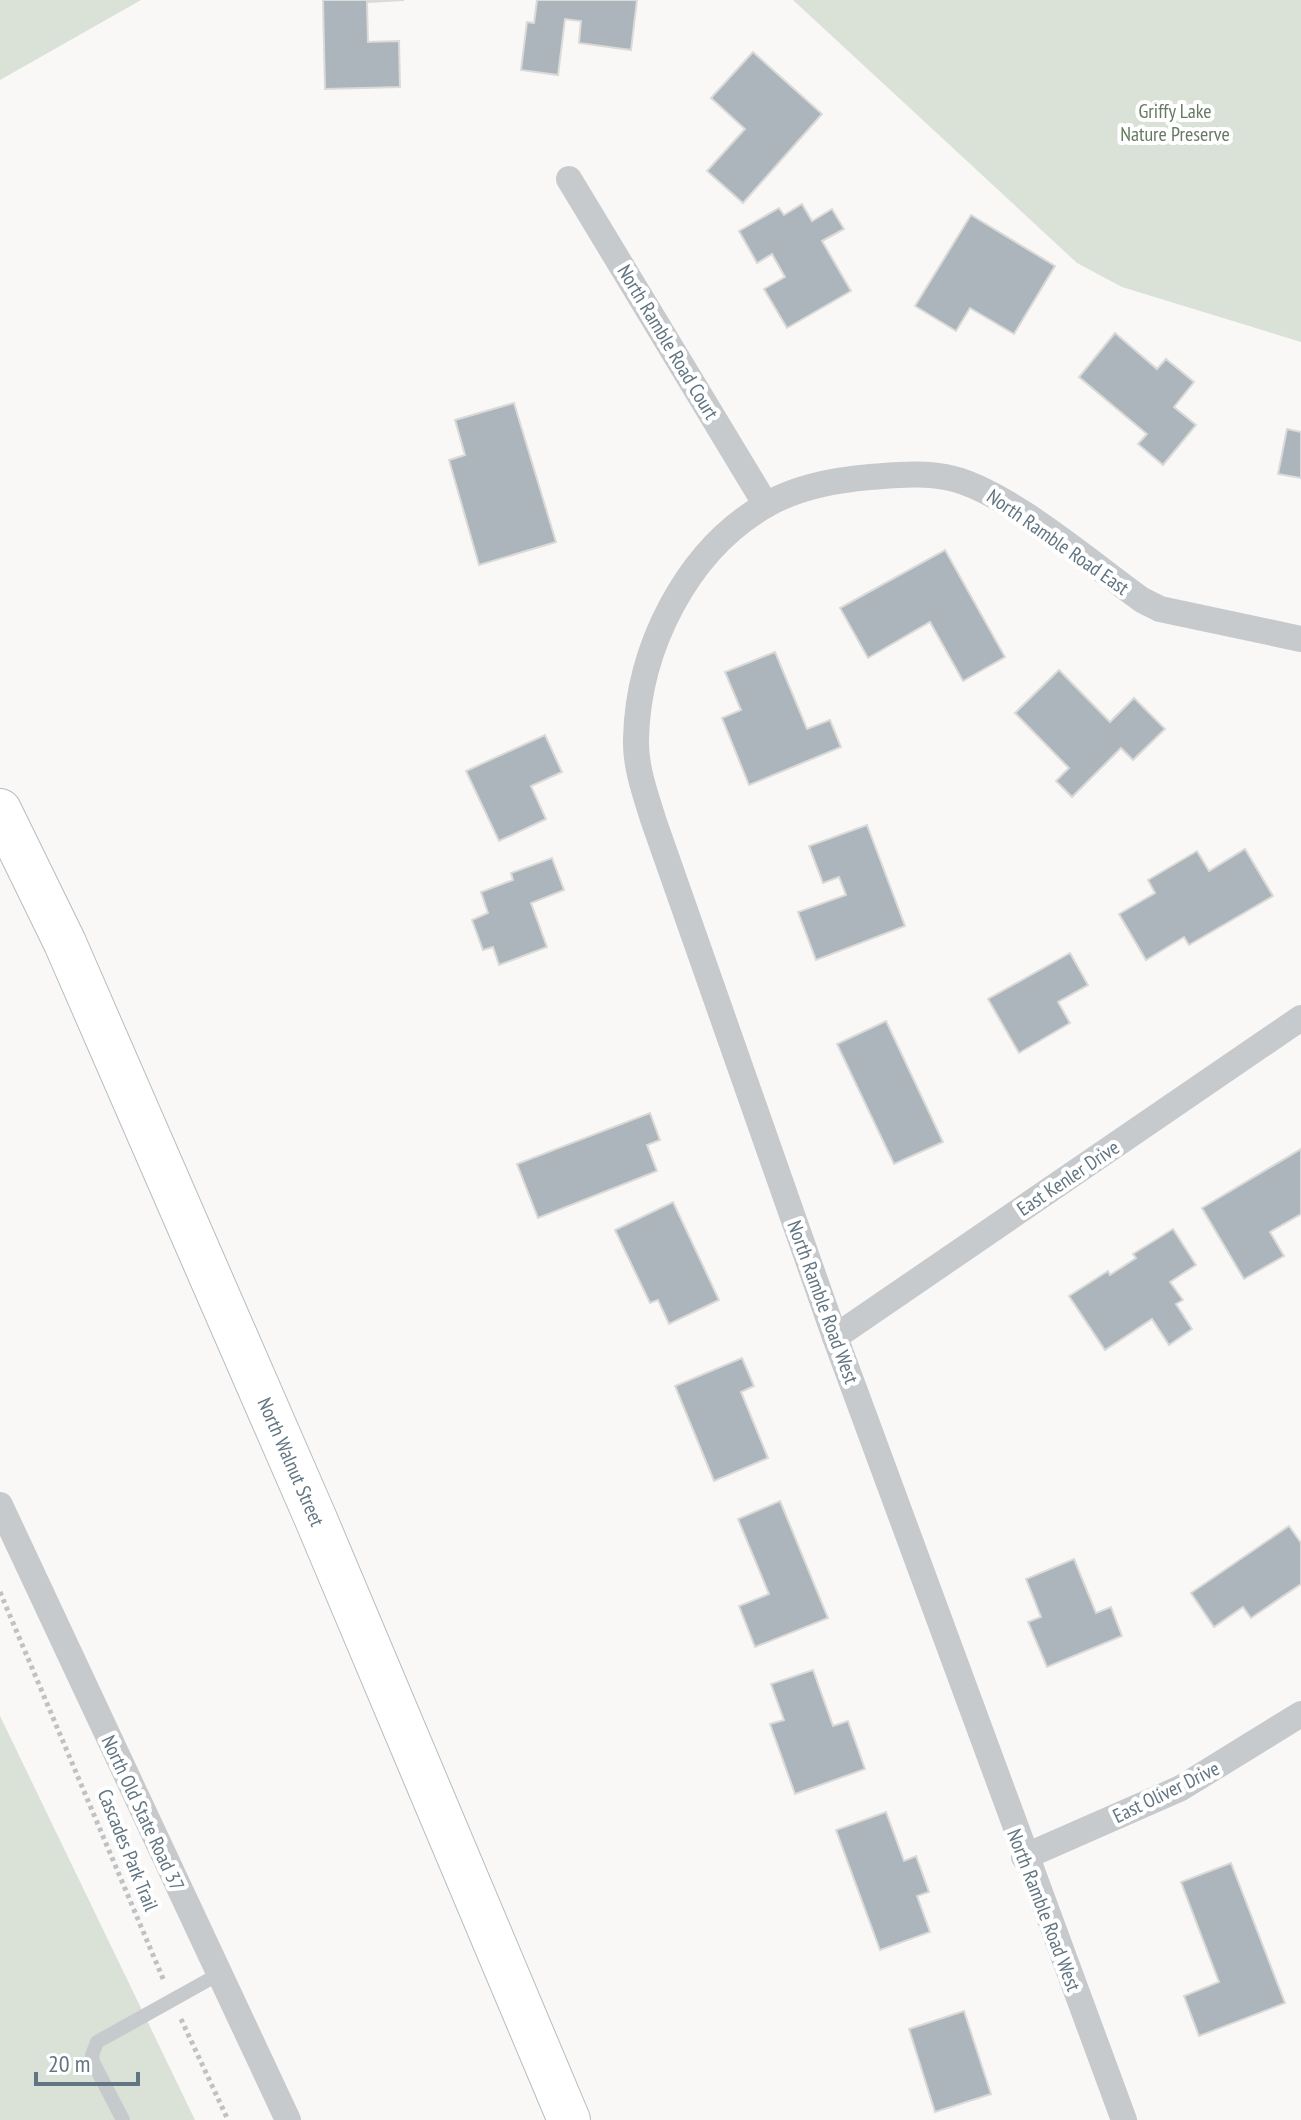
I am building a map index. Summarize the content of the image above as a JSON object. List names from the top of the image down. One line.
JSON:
{"streets":{"main road":["North Walnut Street"],"street":["North Ramble Road Court","North Ramble Road East","East Kenler Drive","North Ramble Road West","East Oliver Drive","North Old State Road 37"],"path":["Cascades Park Trail"]},"crossings":[["North Ramble Road Court","North Ramble Road East"],["North Ramble Road Court","North Ramble Road West"],["North Ramble Road East","North Ramble Road West"],["East Kenler Drive","North Ramble Road West"],["North Ramble Road West","East Oliver Drive"]],"parks":["Griffy Lake Nature Preserve"],"scale_bar":"20 m"}
